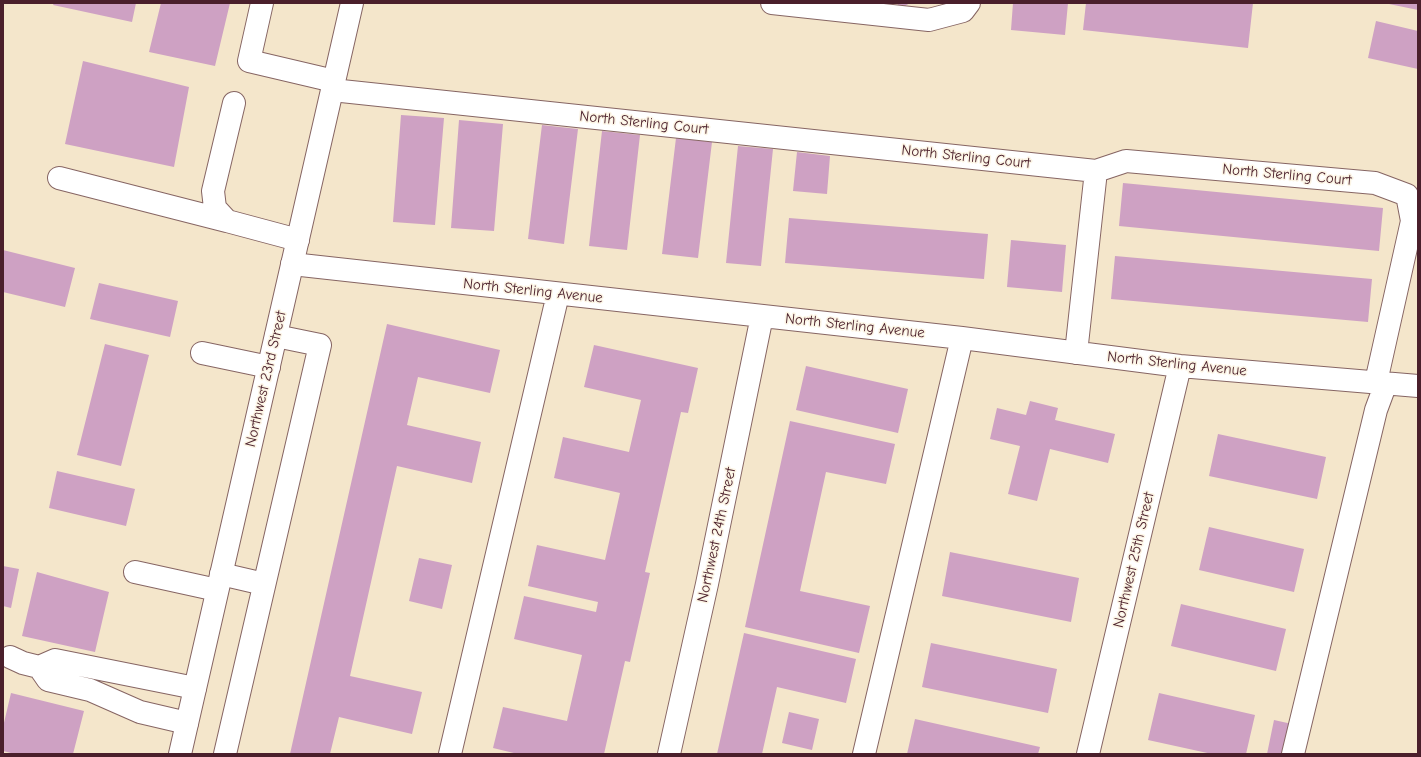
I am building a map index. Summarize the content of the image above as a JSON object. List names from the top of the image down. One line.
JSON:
{"streets":{"street":["North Sterling Court","North Sterling Avenue","Northwest 23rd Street","Northwest 24th Street","Northwest 25th Street"]},"crossings":[["North Sterling Court","North Sterling Avenue"],["North Sterling Court","Northwest 23rd Street"],["North Sterling Avenue","Northwest 23rd Street"],["North Sterling Avenue","Northwest 24th Street"],["North Sterling Avenue","Northwest 25th Street"]]}
